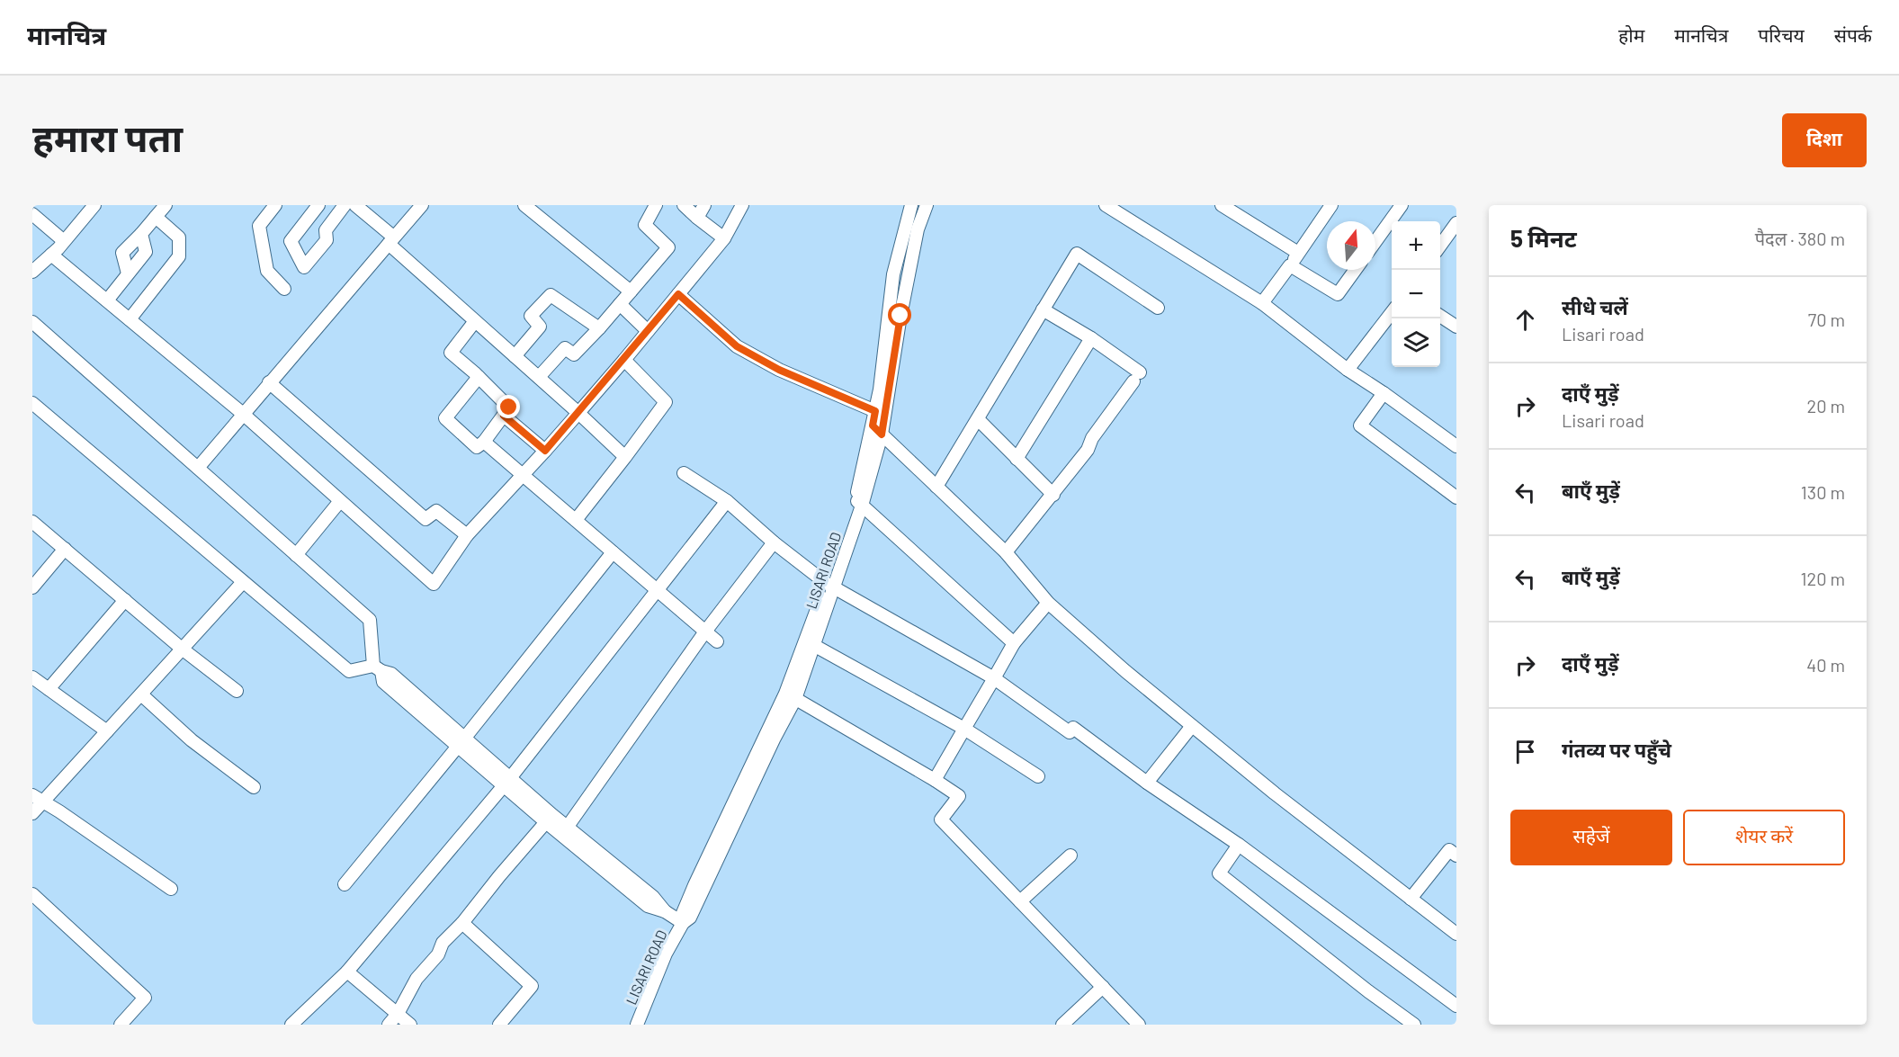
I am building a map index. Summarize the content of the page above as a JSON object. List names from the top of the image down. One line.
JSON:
{"streets":{"street":["LISARI ROAD"]},"north":"top","page":{"header":"मानचित्र","nav":["होम","मानचित्र","परिचय","संपर्क"],"buttons":["दिशा",["सहेजें","शेयर करें"]],"title":"हमारा पता","heading":["5 मिनट","पैदल · 380 m"],"map_buttons":["+","−"],"list":[["सीधे चलें","Lisari road","70 m"],["दाएँ मुड़ें","Lisari road","20 m"],["बाएँ मुड़ें","130 m"],["बाएँ मुड़ें","120 m"],["दाएँ मुड़ें","40 m"],"गंतव्य पर पहुँचे"]}}
